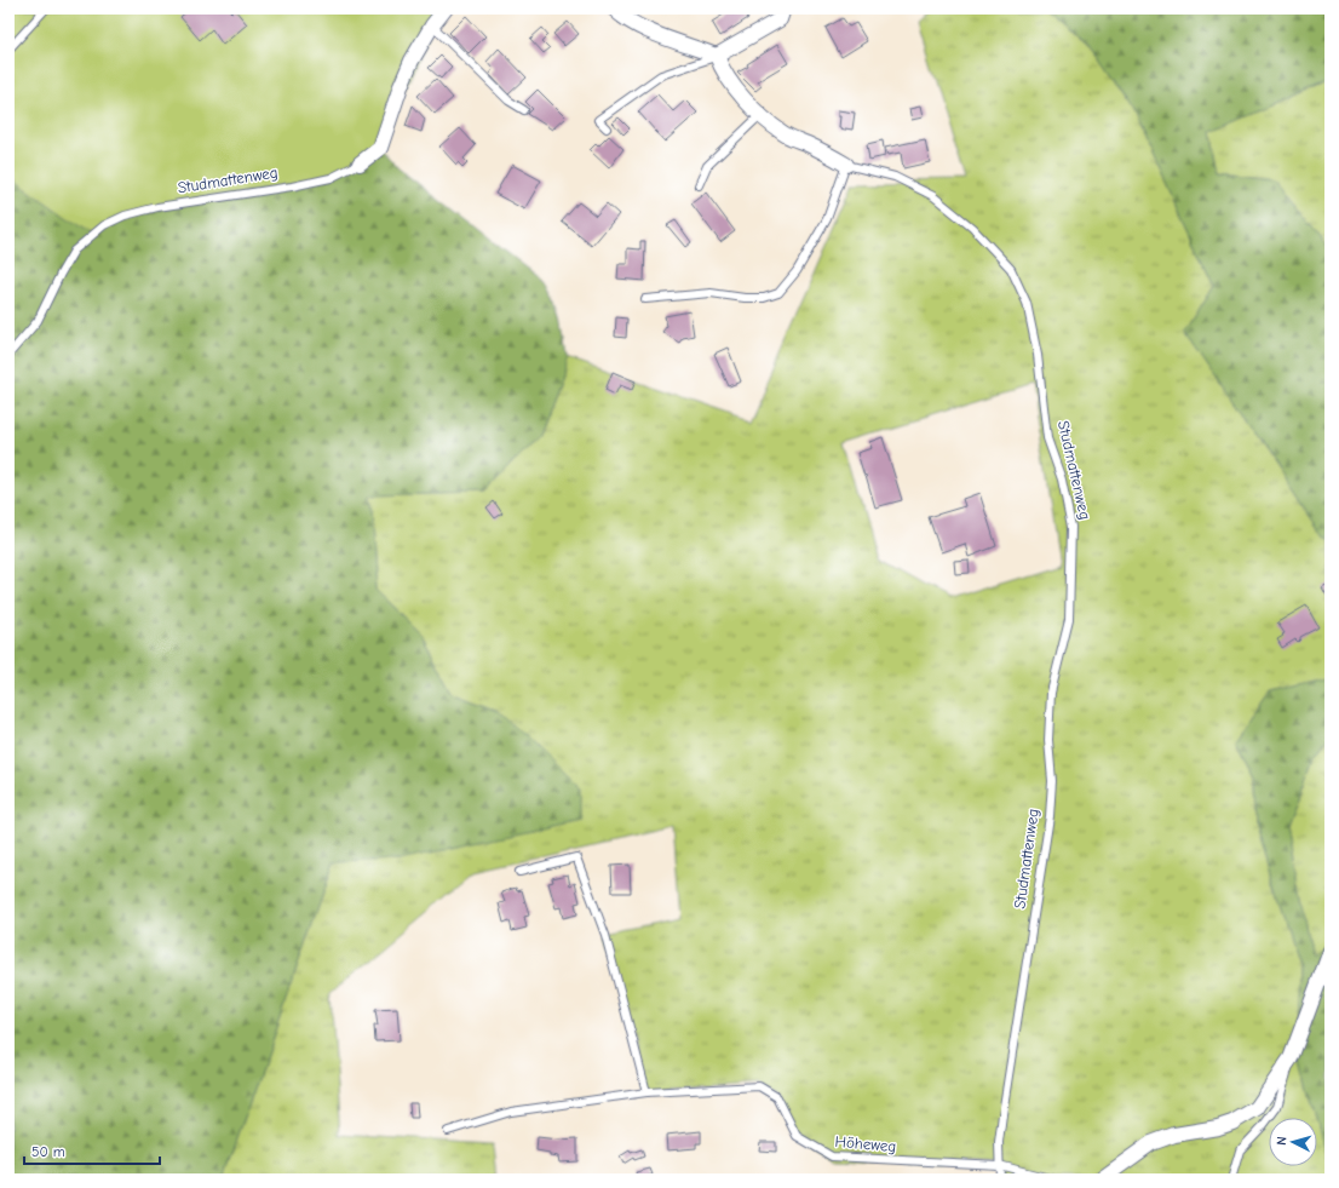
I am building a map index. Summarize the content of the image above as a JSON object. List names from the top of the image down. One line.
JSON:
{"streets":{"street":["Studmattenweg"],"lane":["Höheweg"]},"crossings":[["Studmattenweg","Höheweg"]],"scale_bar":"50 m","north":"left"}
